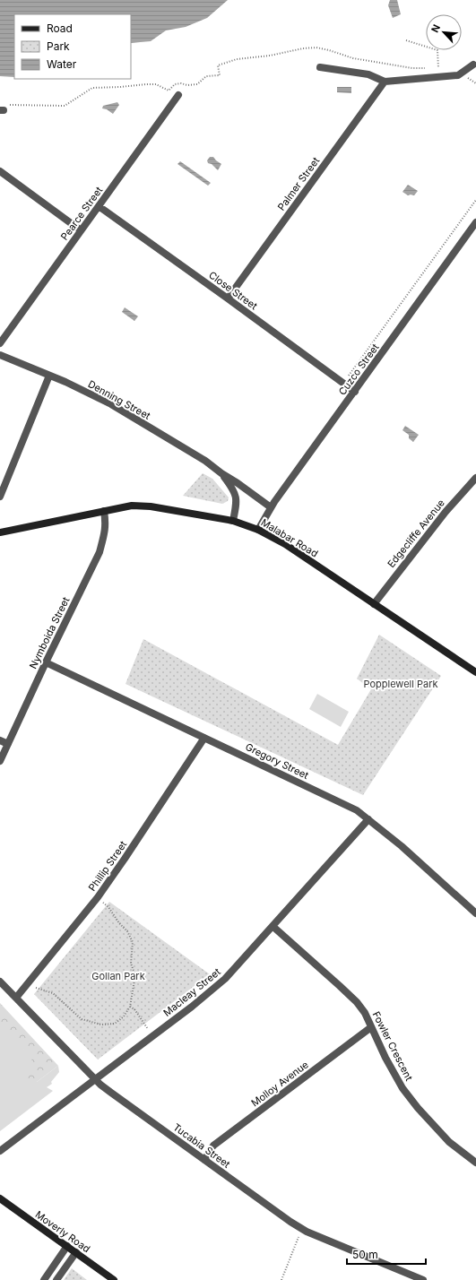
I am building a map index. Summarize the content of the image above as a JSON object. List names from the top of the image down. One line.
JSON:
{"streets":{"main road":["Malabar Road","Moverly Road"],"street":["Palmer Street","Pearce Street","Close Street","Cuzco Street","Denning Street","Edgecliffe Avenue","Nymboida Street","Gregory Street","Phillip Street","Macleay Street","Fowler Crescent","Molloy Avenue","Tucabia Street"]},"crossings":[["Palmer Street","Close Street"],["Pearce Street","Close Street"],["Close Street","Cuzco Street"],["Cuzco Street","Denning Street"],["Cuzco Street","Malabar Road"],["Denning Street","Malabar Road"],["Edgecliffe Avenue","Malabar Road"],["Malabar Road","Nymboida Street"],["Nymboida Street","Gregory Street"],["Gregory Street","Phillip Street"],["Gregory Street","Macleay Street"],["Phillip Street","Tucabia Street"],["Macleay Street","Fowler Crescent"],["Macleay Street","Tucabia Street"],["Fowler Crescent","Molloy Avenue"],["Molloy Avenue","Tucabia Street"]],"parks":["Popplewell Park","Gollan Park"],"legend":["Road","Park","Water"],"scale_bar":"50 m","north":"top left"}
